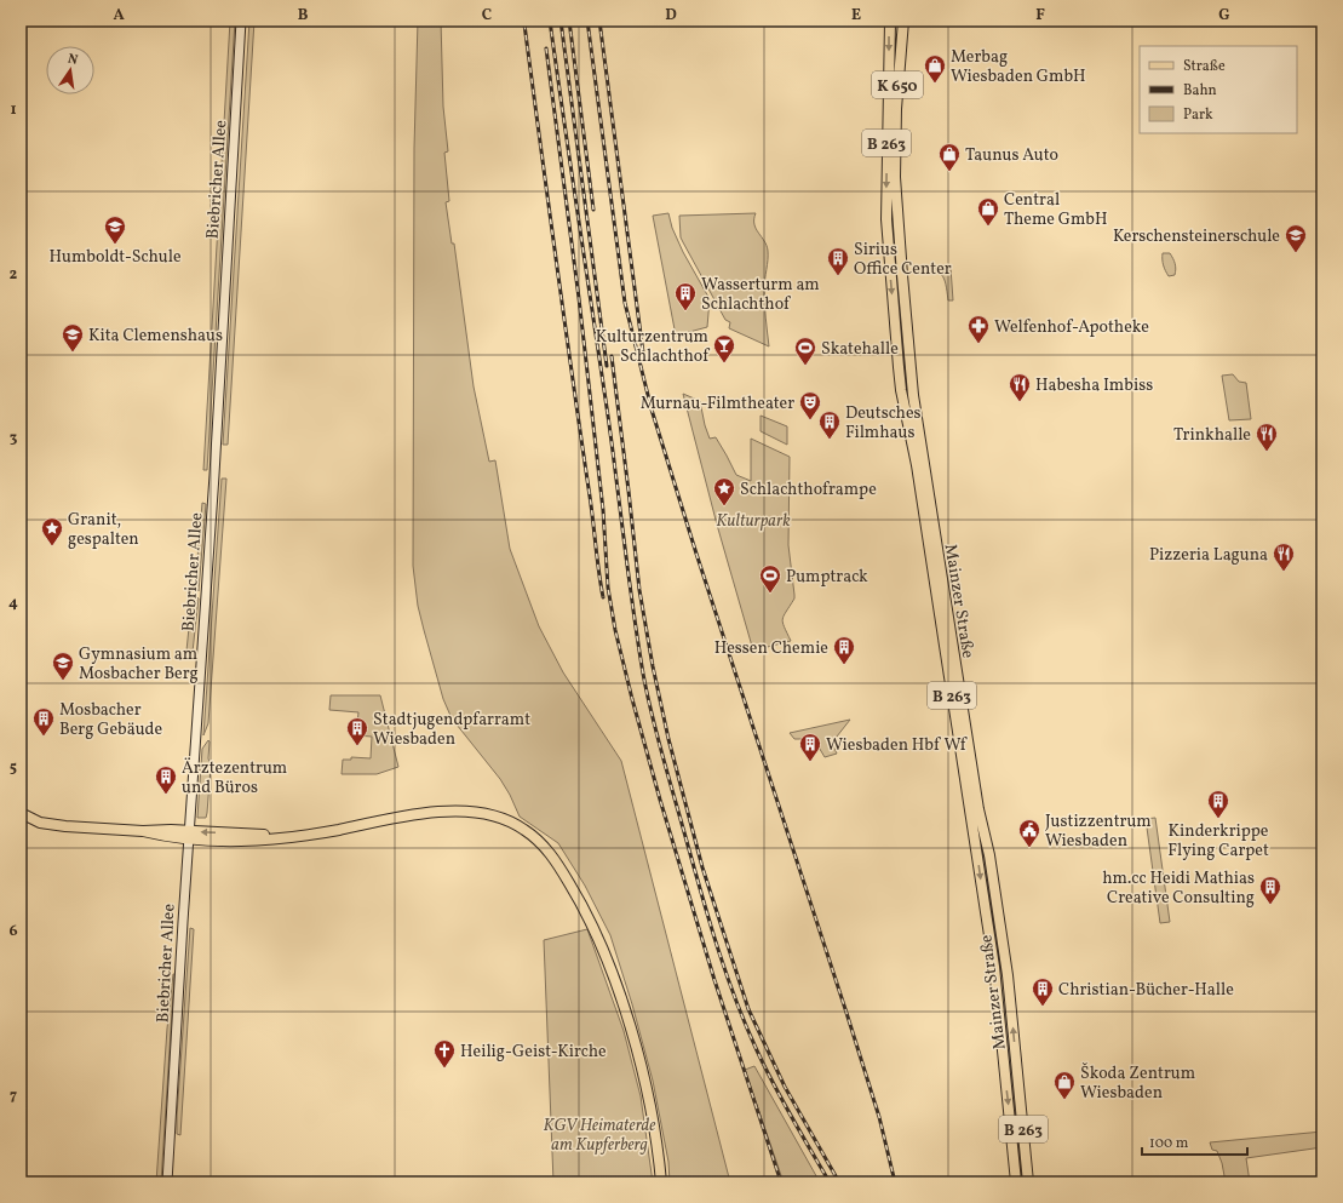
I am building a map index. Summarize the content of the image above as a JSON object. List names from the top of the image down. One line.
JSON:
{"streets":{"main road":["K 650","B 263","Biebricher Allee","Mainzer Straße"]},"parks":["Kulturpark","KGV Heimaterde am Kupferberg"],"places":{"shop":["Merbag Wiesbaden GmbH","Taunus Auto","Central Theme GmbH","Škoda Zentrum Wiesbaden"],"school or university":["Humboldt-Schule","Kerschensteinerschule","Kita Clemenshaus","Gymnasium am Mosbacher Berg"],"building":["Sirius Office Center","Wasserturm am Schlachthof","Deutsches Filmhaus","Hessen Chemie","Mosbacher Berg Gebäude","Stadtjugendpfarramt Wiesbaden","Wiesbaden Hbf Wf","Ärztezentrum und Büros","Kinderkrippe Flying Carpet","hm.cc Heidi Mathias Creative Consulting","Christian-Bücher-Halle"],"pharmacy":["Welfenhof-Apotheke"],"bar":["Kulturzentrum Schlachthof"],"sports":["Skatehalle","Pumptrack"],"restaurant":["Habesha Imbiss","Trinkhalle","Pizzeria Laguna"],"theatre":["Murnau-Filmtheater"],"place":["Schlachthoframpe","Granit, gespalten"],"public building":["Justizzentrum Wiesbaden"],"church":["Heilig-Geist-Kirche"]},"legend":["Straße","Bahn","Park"],"scale_bar":"100 m","north":"top","grid":{"columns":["A","B","C","D","E","F","G"],"rows":["1","2","3","4","5","6","7"]}}
